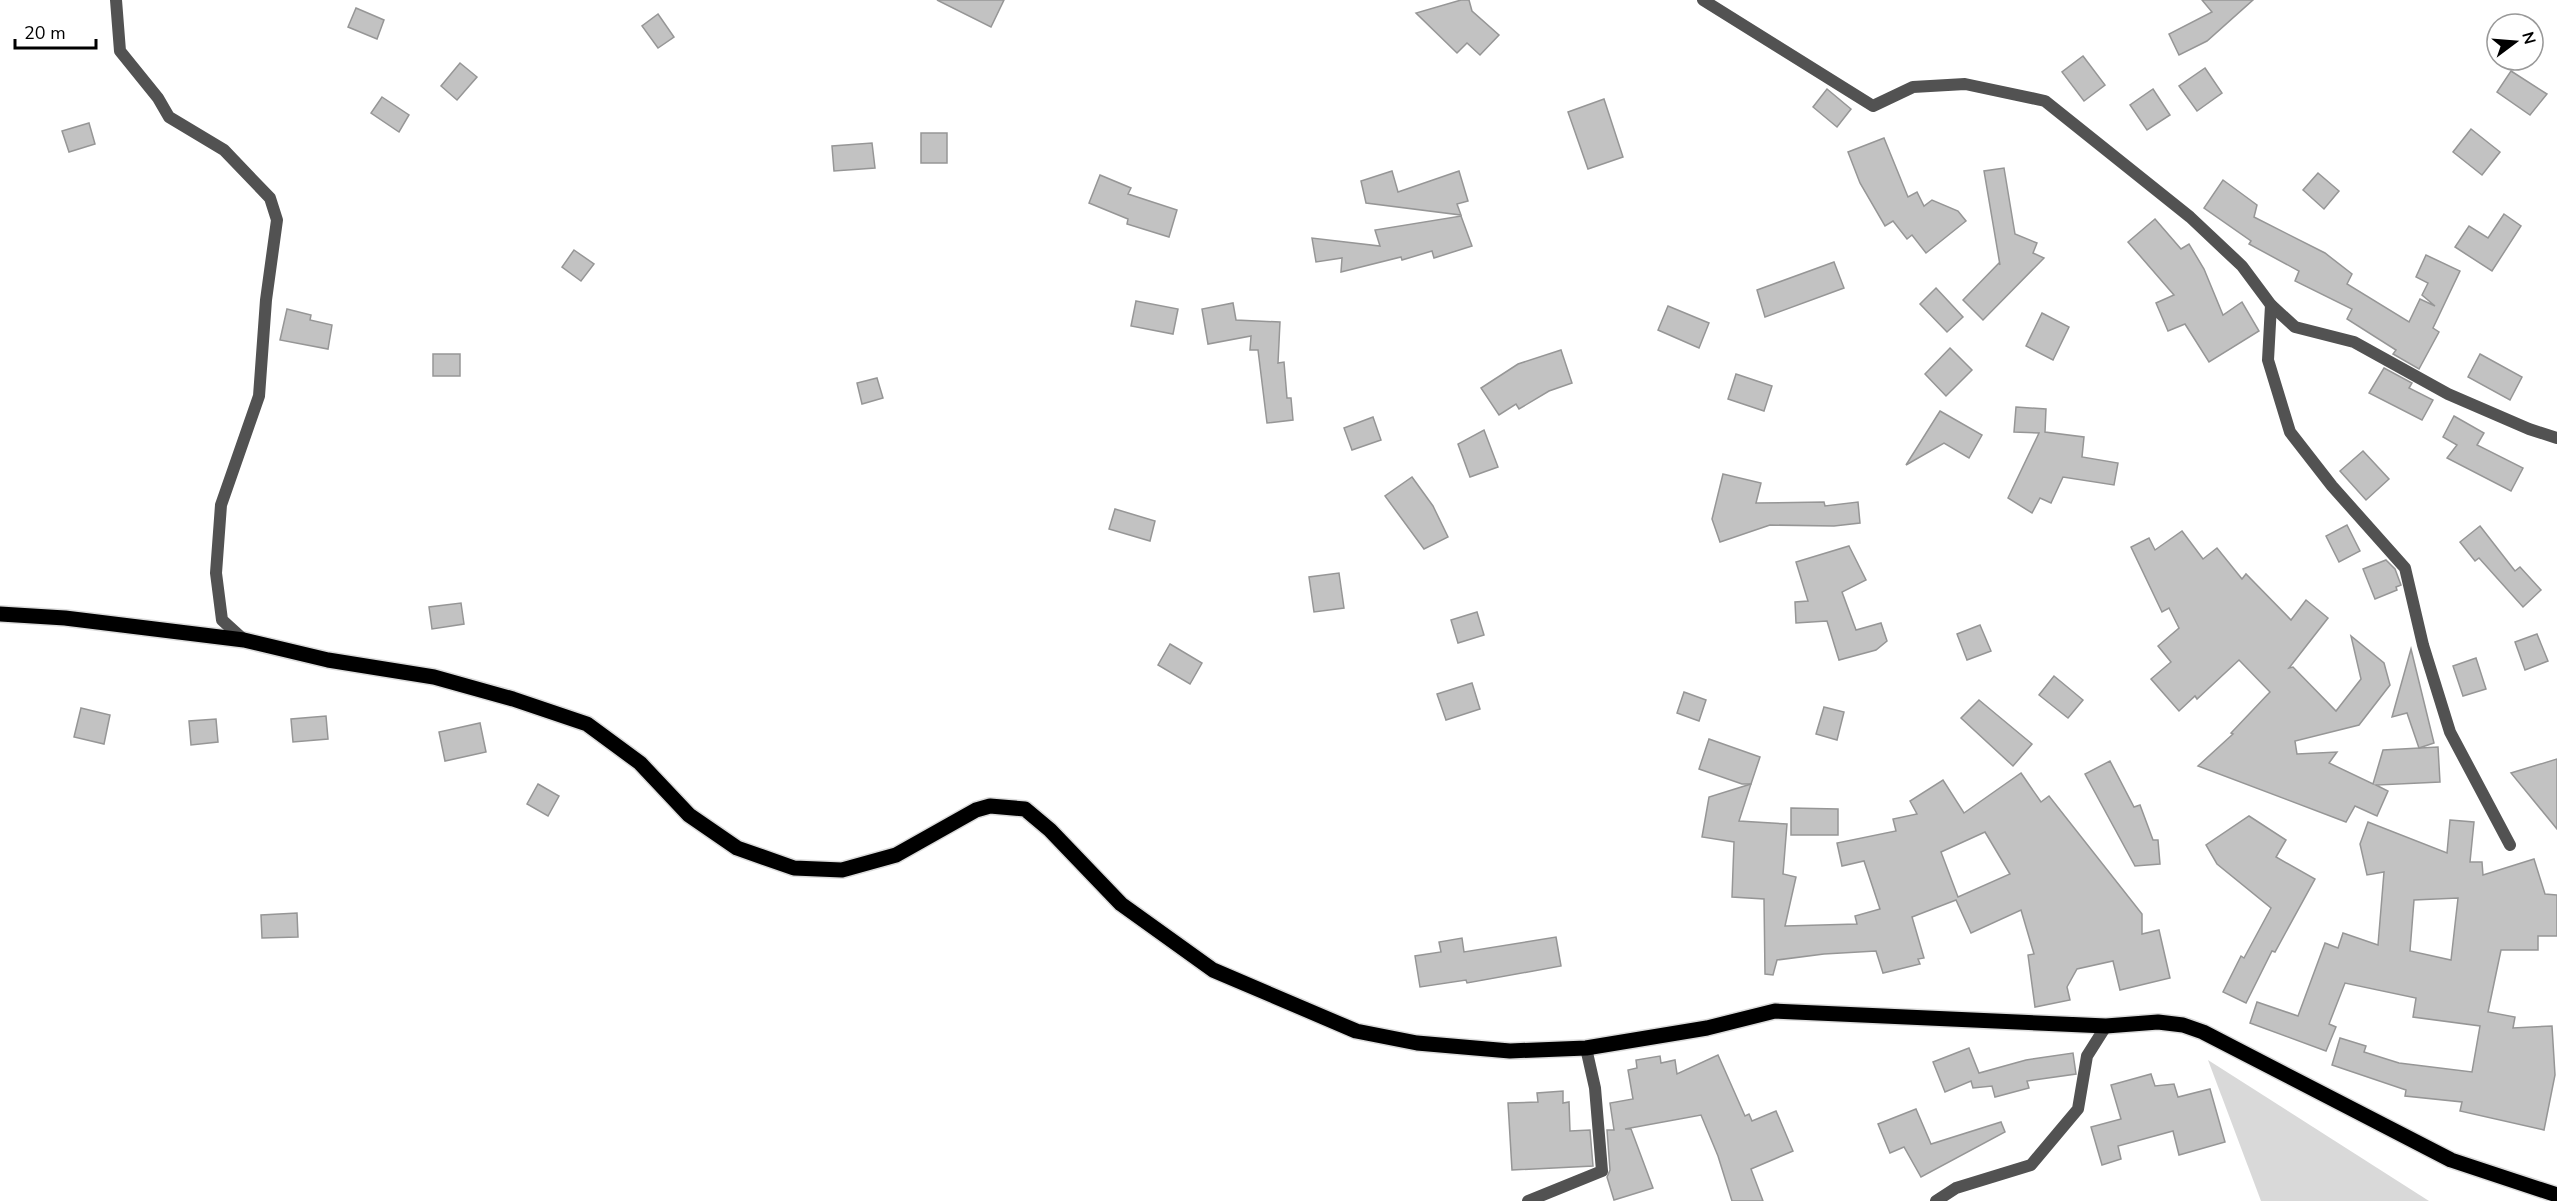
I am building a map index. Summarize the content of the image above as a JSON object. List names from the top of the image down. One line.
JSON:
{"scale_bar":"20 m","north":"right"}
